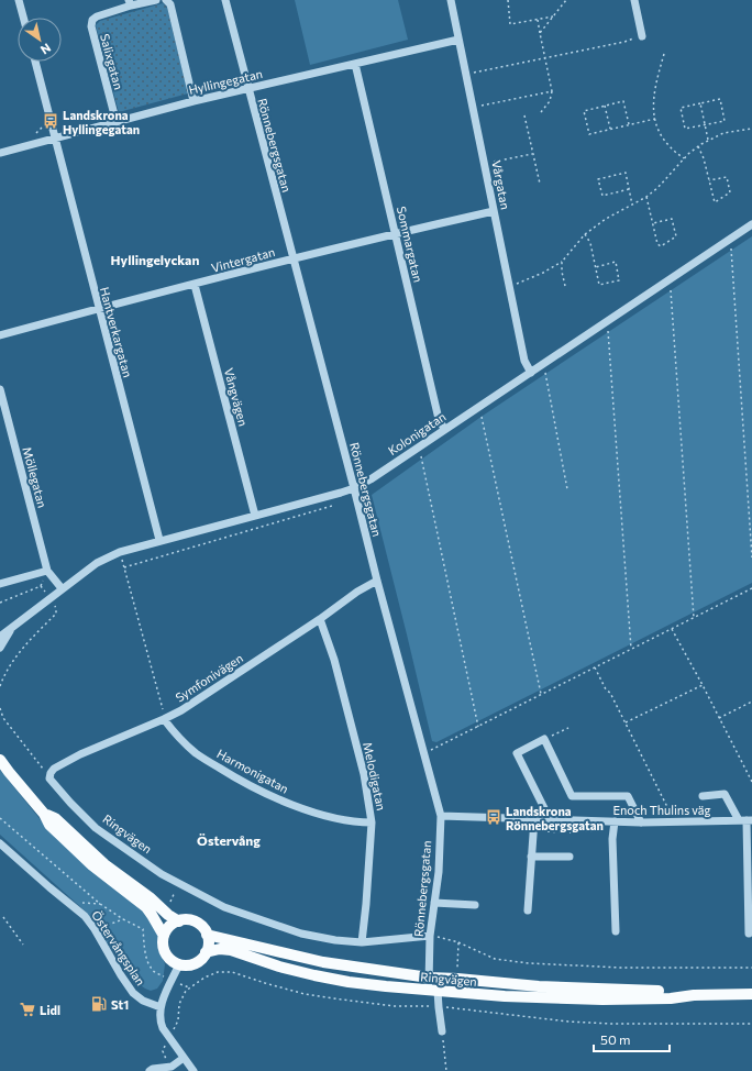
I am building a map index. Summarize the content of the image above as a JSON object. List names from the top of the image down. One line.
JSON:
{"streets":{"main road":["Ringvägen"],"street":["Salixgatan","Hyllingegatan","Rönnebergsgatan","Vårgatan","Sommargatan","Vintergatan","Hantverkargatan","Vångvägen","Kolonigatan","Möllegatan","Symfonivägen","Harmonigatan","Melodigatan","Enoch Thulins väg","Östervångsplan"]},"crossings":[["Salixgatan","Hyllingegatan"],["Hyllingegatan","Rönnebergsgatan"],["Hyllingegatan","Vårgatan"],["Hyllingegatan","Sommargatan"],["Hyllingegatan","Hantverkargatan"],["Rönnebergsgatan","Vintergatan"],["Rönnebergsgatan","Kolonigatan"],["Rönnebergsgatan","Symfonivägen"],["Rönnebergsgatan","Enoch Thulins väg"],["Rönnebergsgatan","Ringvägen"],["Vårgatan","Vintergatan"],["Vårgatan","Kolonigatan"],["Sommargatan","Vintergatan"],["Sommargatan","Kolonigatan"],["Vintergatan","Hantverkargatan"],["Vintergatan","Vångvägen"],["Hantverkargatan","Kolonigatan"],["Vångvägen","Kolonigatan"],["Symfonivägen","Harmonigatan"],["Symfonivägen","Melodigatan"],["Symfonivägen","Ringvägen"],["Harmonigatan","Melodigatan"],["Melodigatan","Ringvägen"]],"districts":["Hyllingelyckan","Östervång"],"places":{"bus stop":["Landskrona Hyllingegatan","Landskrona Rönnebergsgatan"],"fuel station":["St1"],"supermarket":["Lidl"]},"scale_bar":"50 m","north":"bottom right"}
